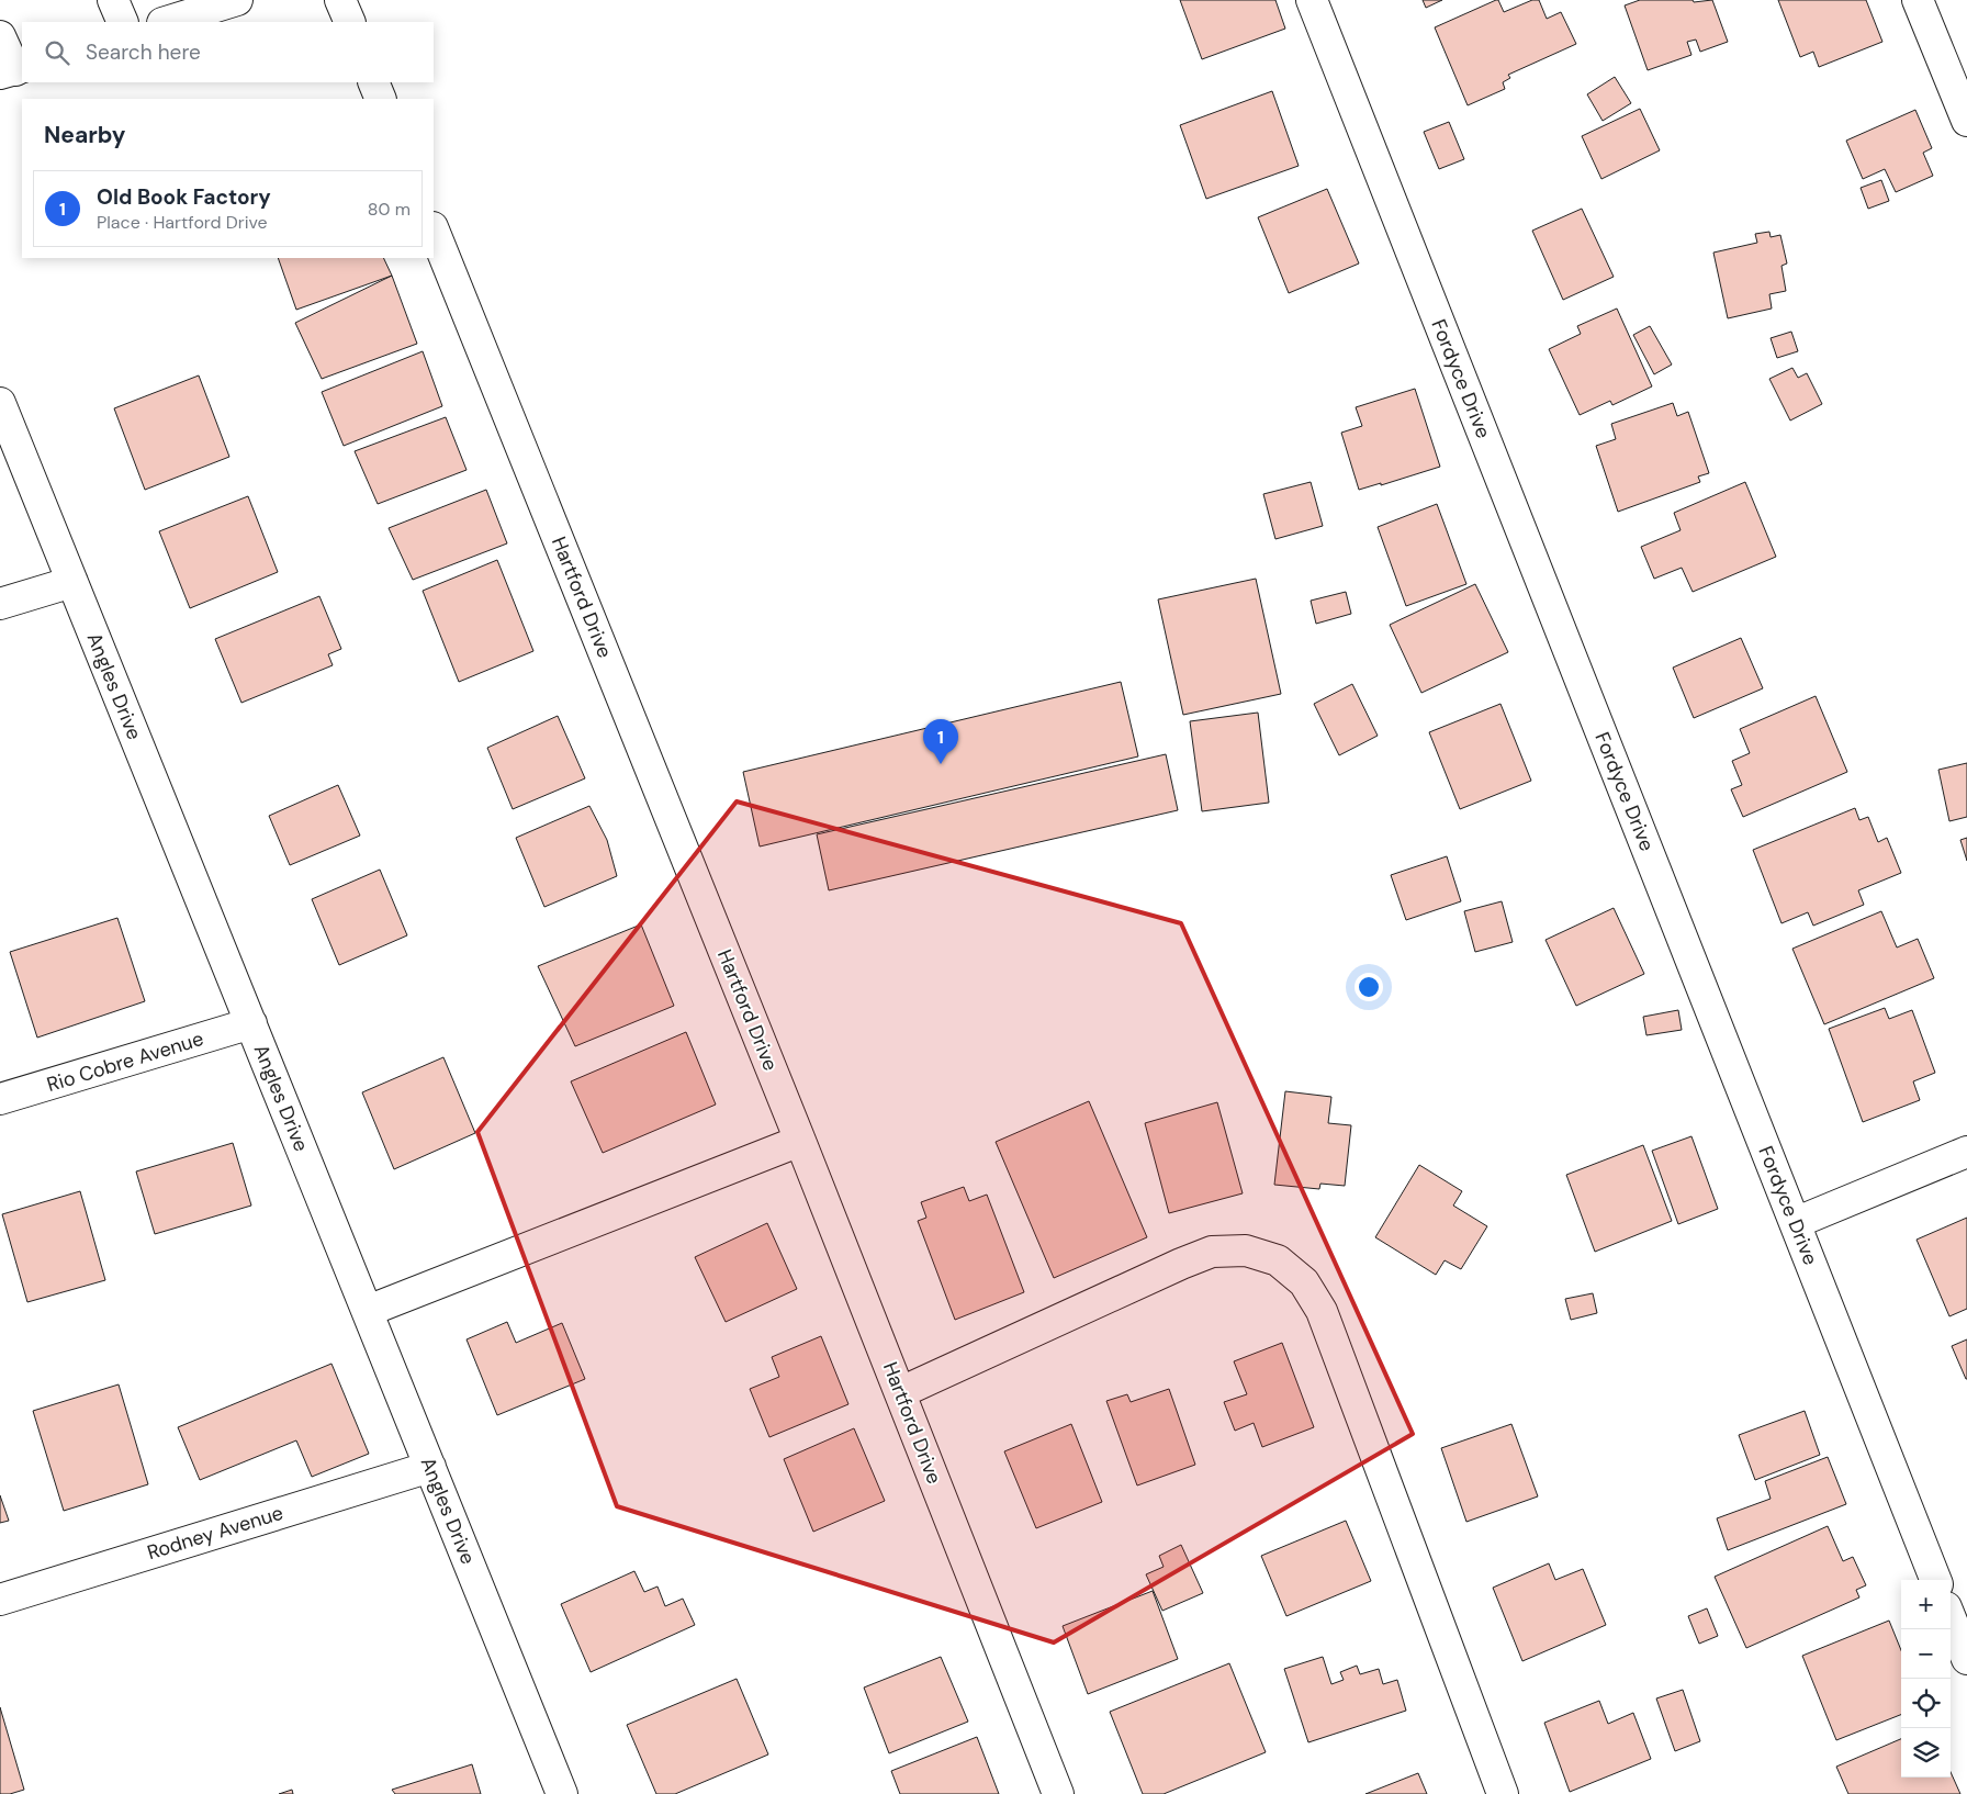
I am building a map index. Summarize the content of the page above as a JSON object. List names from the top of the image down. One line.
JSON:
{"streets":{"street":["Fordyce Drive","Hartford Drive","Angles Drive","Rio Cobre Avenue","Rodney Avenue"]},"crossings":[["Angles Drive","Rio Cobre Avenue"],["Angles Drive","Rodney Avenue"]],"page":{"search":"Search here","heading":"Nearby","list":[{"mark":"1","name":"Old Book Factory","note":"Place · Hartford Drive","value":"80 m"}],"pins":"1","map_buttons":["+","−"]}}
